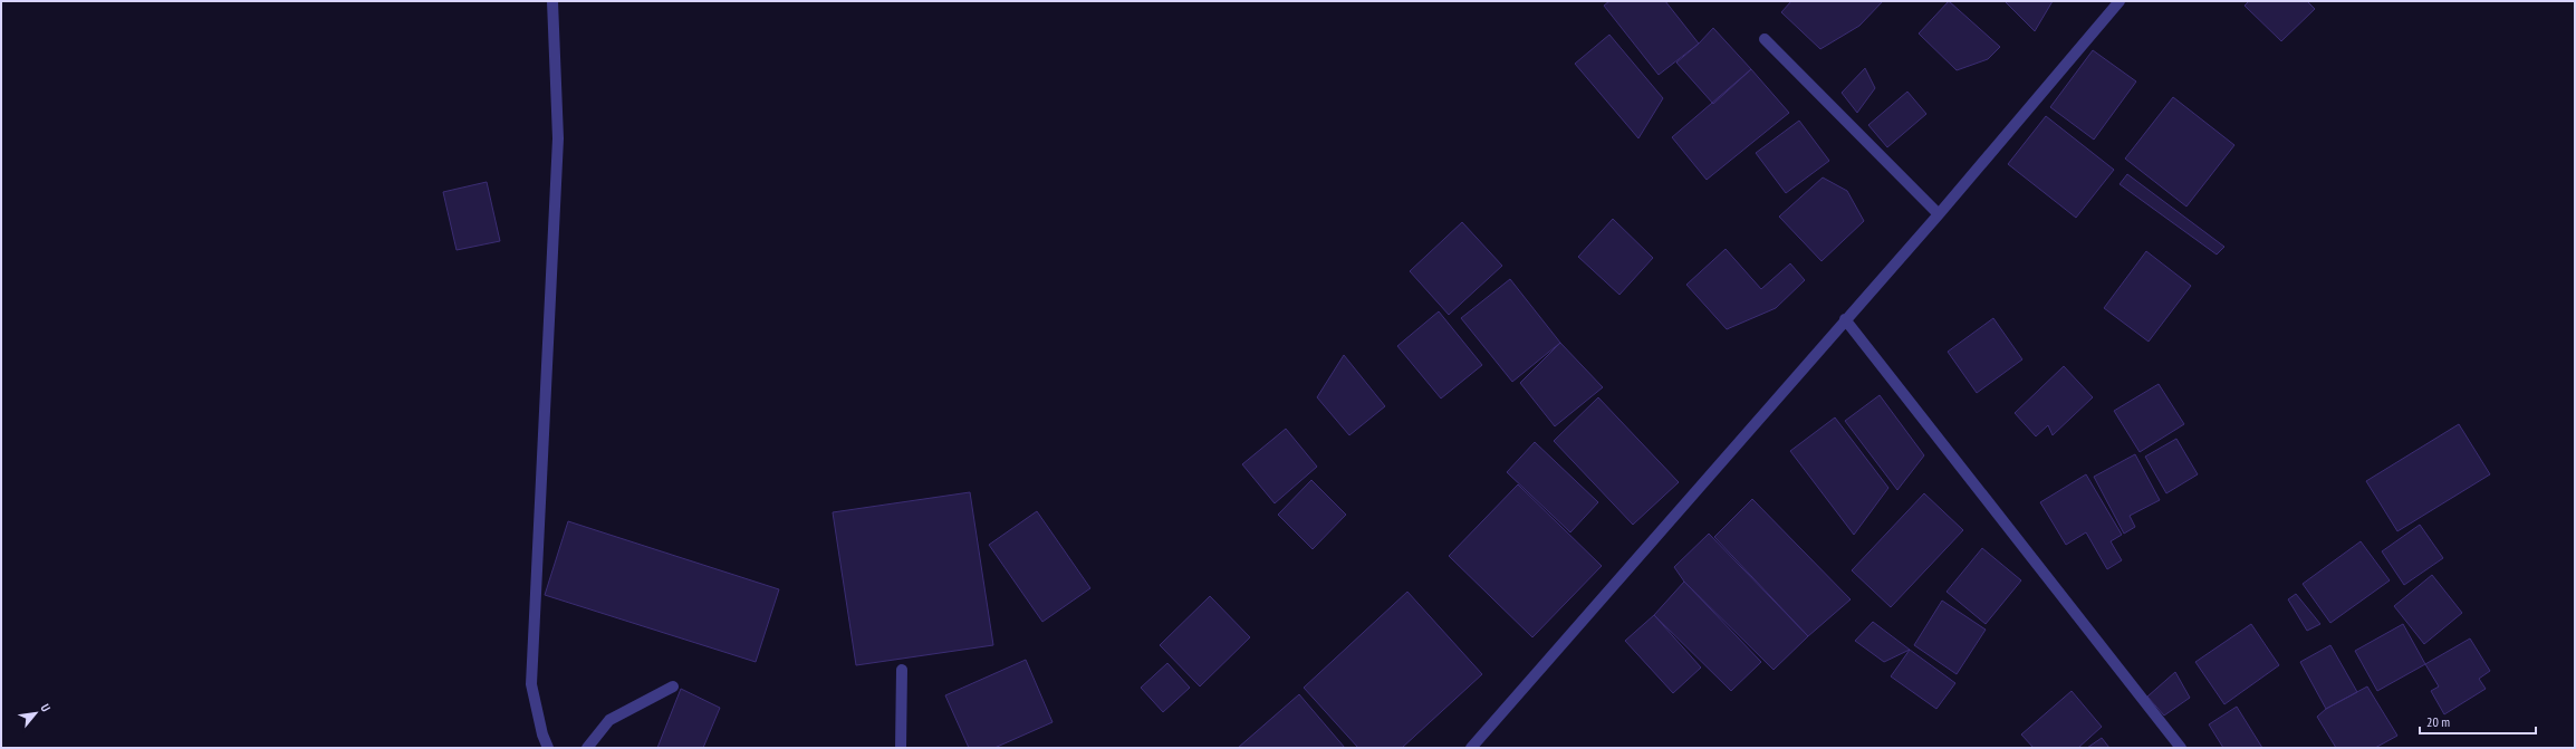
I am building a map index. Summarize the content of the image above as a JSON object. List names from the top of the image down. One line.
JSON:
{"scale_bar":"20 m","north":"top right"}
